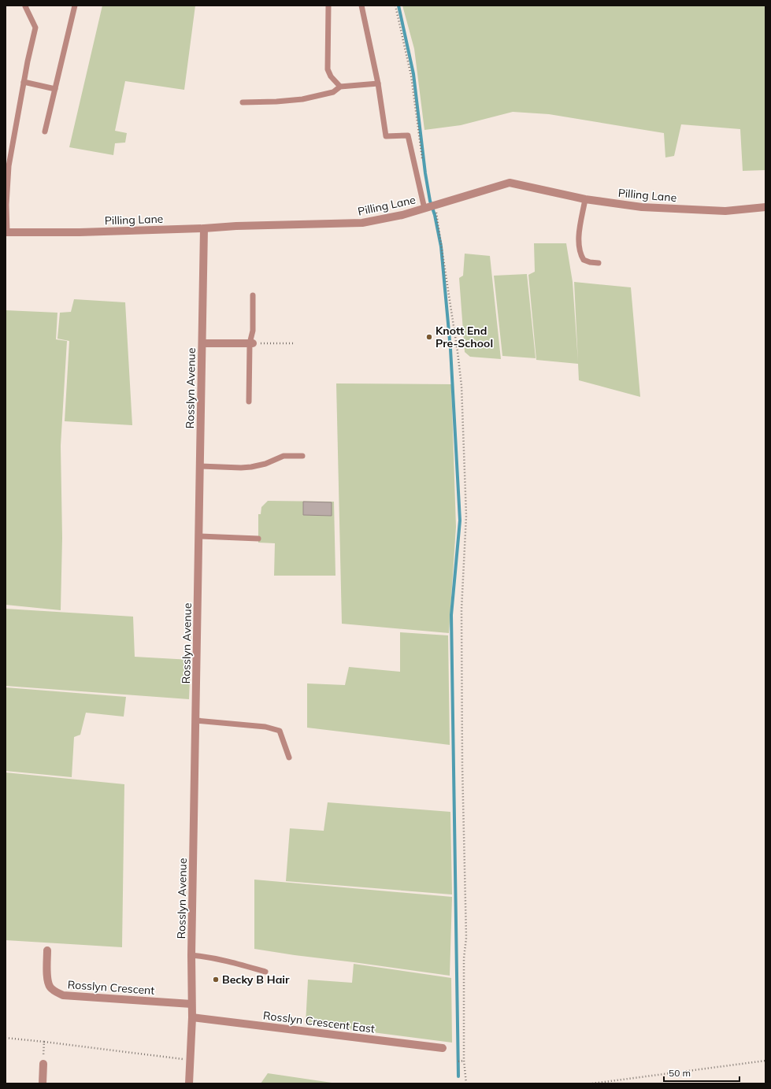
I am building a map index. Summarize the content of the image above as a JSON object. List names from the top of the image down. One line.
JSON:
{"streets":{"street":["Pilling Lane","Rosslyn Avenue","Rosslyn Crescent","Rosslyn Crescent East"]},"crossings":[["Pilling Lane","Rosslyn Avenue"],["Rosslyn Avenue","Rosslyn Crescent"],["Rosslyn Avenue","Rosslyn Crescent East"]],"places":["Knott End Pre-School","Becky B Hair"],"scale_bar":"50 m"}
